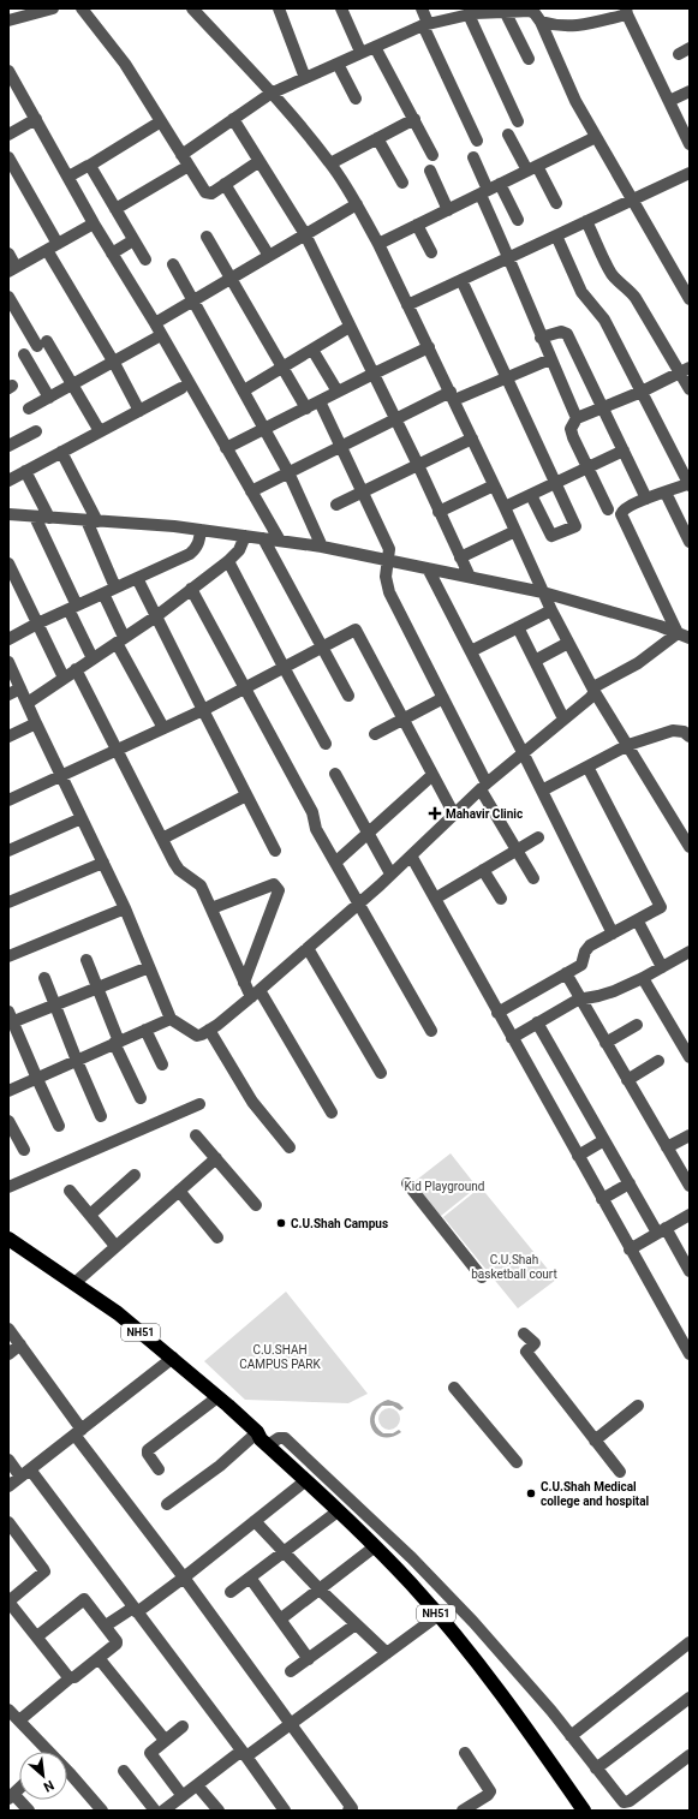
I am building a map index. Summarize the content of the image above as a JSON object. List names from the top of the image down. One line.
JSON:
{"streets":{"highway":["NH51"]},"parks":["Kid Playground","C.U.Shah basketball court","C.U.SHAH CAMPUS PARK"],"places":{"health":["Mahavir Clinic"],"other":["C.U.Shah Campus","C.U.Shah Medical college and hospital"]},"north":"bottom right"}
